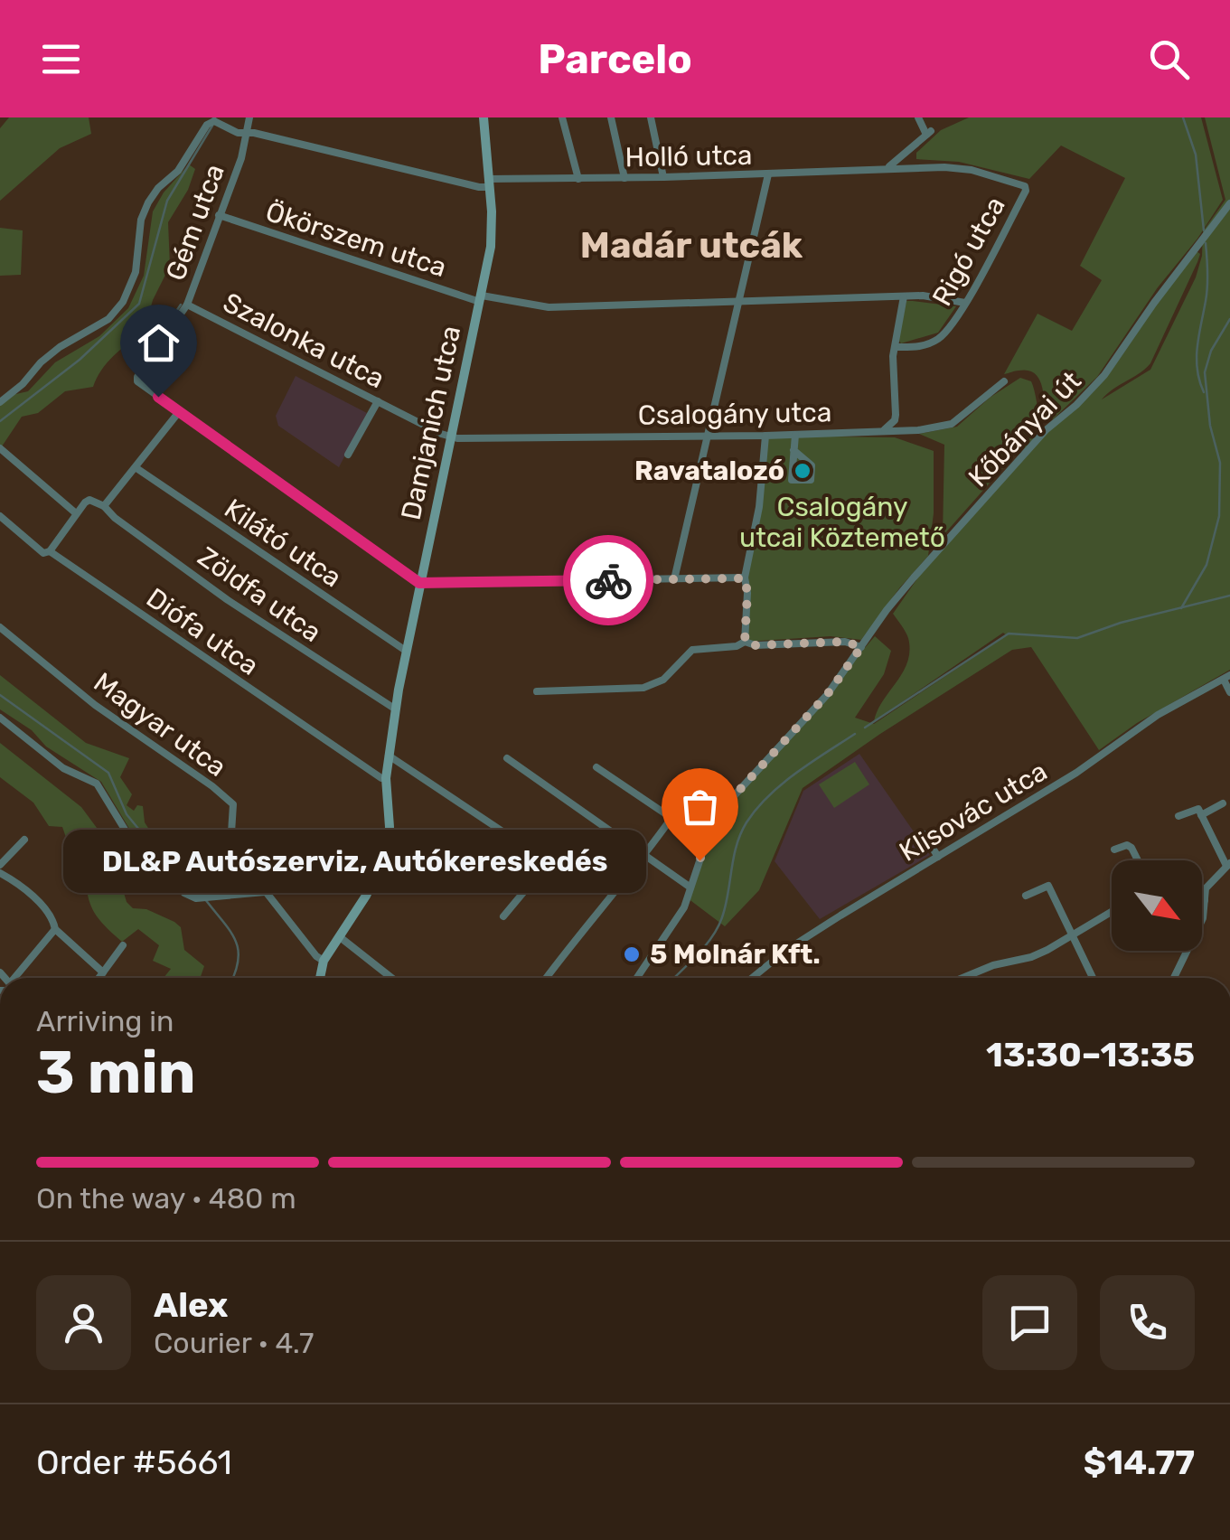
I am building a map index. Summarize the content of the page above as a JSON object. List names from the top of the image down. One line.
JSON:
{"streets":{"main road":["Damjanich utca"],"street":["Holló utca","Gém utca","Ökörszem utca","Rigó utca","Szalonka utca","Csalogány utca","Kőbányai út","Kilátó utca","Zöldfa utca","Diófa utca","Magyar utca","Klisovác utca"]},"crossings":[["Holló utca","Gém utca"],["Holló utca","Rigó utca"],["Holló utca","Damjanich utca"],["Gém utca","Ökörszem utca"],["Gém utca","Szalonka utca"],["Ökörszem utca","Rigó utca"],["Ökörszem utca","Damjanich utca"],["Szalonka utca","Csalogány utca"],["Szalonka utca","Damjanich utca"],["Csalogány utca","Damjanich utca"],["Damjanich utca","Kilátó utca"],["Damjanich utca","Zöldfa utca"],["Damjanich utca","Diófa utca"],["Damjanich utca","Magyar utca"]],"districts":["Madár utcák"],"parks":["Csalogány utcai Köztemető"],"places":["Ravatalozó","DL&P Autószerviz, Autókereskedés","5 Molnár Kft."],"north":"bottom right","page":{"header":"Parcelo","bubble":"DL&P Autószerviz, Autókereskedés","heading":["3 min","Arriving in","13:30–13:35"],"panel":["Alex","Courier · 4.7","Order #5661","$14.77"],"bar":"On the way · 480 m"}}
